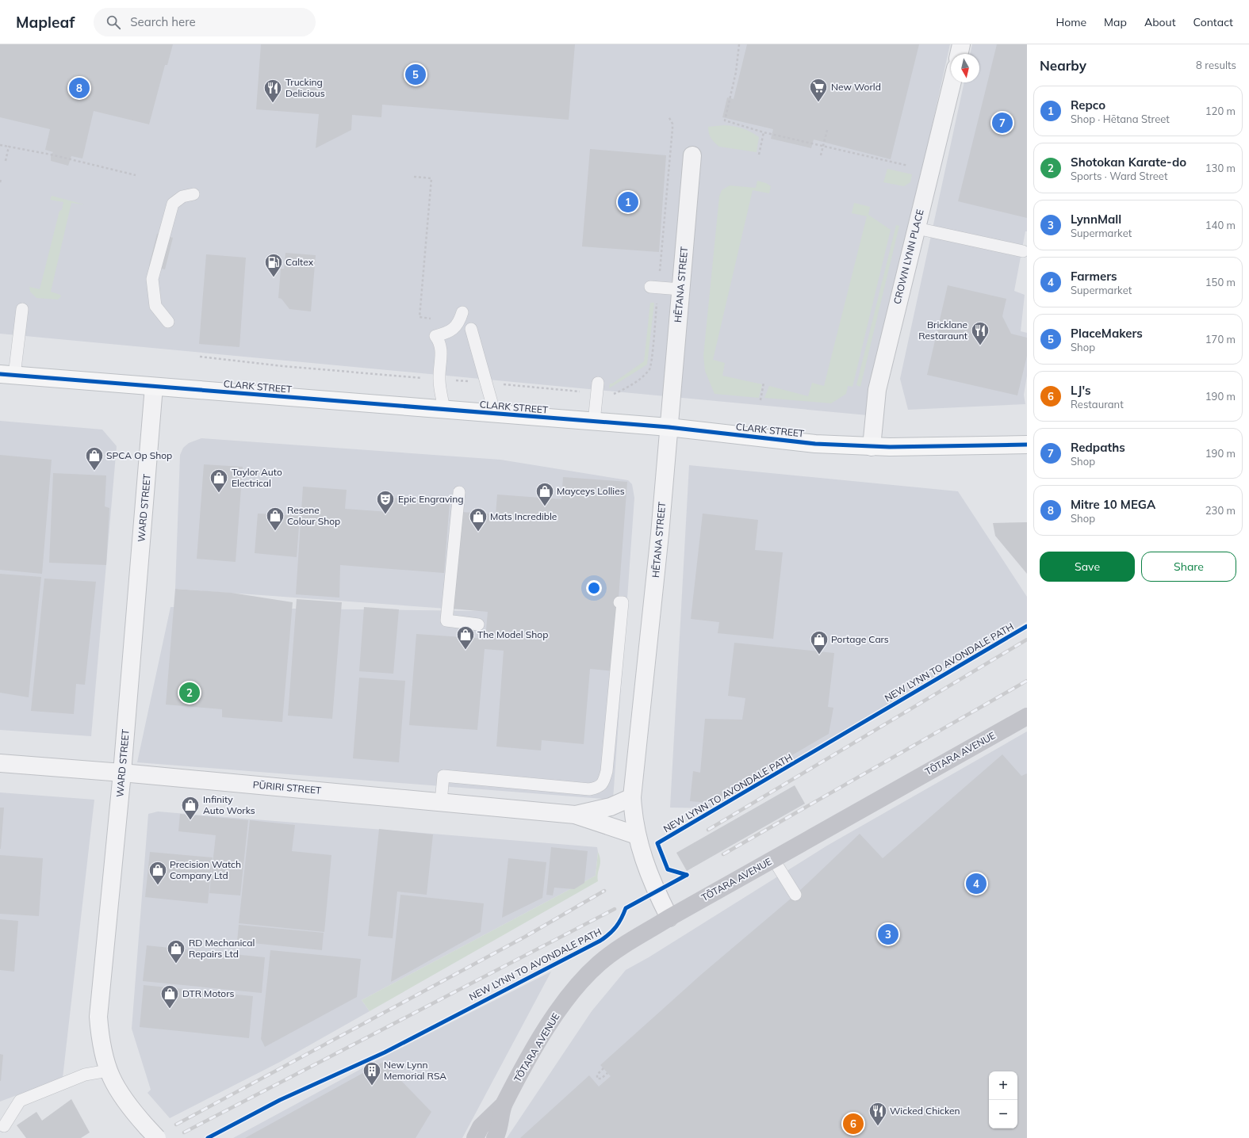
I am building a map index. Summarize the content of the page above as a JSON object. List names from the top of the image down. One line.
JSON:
{"streets":{"main road":["CLARK STREET"],"street":["CROWN LYNN PLACE","HĒTANA STREET","WARD STREET","TŌTARA AVENUE","PŪRIRI STREET"],"cycle path":["NEW LYNN TO AVONDALE PATH"]},"crossings":[["CROWN LYNN PLACE","CLARK STREET"],["HĒTANA STREET","CLARK STREET"],["HĒTANA STREET","TŌTARA AVENUE"],["HĒTANA STREET","PŪRIRI STREET"],["CLARK STREET","WARD STREET"],["WARD STREET","PŪRIRI STREET"]],"places":{"supermarket":["New World"],"restaurant":["Trucking Delicious","Bricklane Restaraunt","Wicked Chicken"],"fuel station":["Caltex"],"shop":["SPCA Op Shop","Taylor Auto Electrical","Mayceys Lollies","Resene Colour Shop","Mats Incredible","The Model Shop","Portage Cars","Infinity Auto Works","Precision Watch Company Ltd","RD Mechanical Repairs Ltd","DTR Motors"],"theatre":["Epic Engraving"],"building":["New Lynn Memorial RSA"]},"north":"bottom","page":{"header":"Mapleaf","search":"Search here","nav":["Home","Map","About","Contact"],"heading":["Nearby","8 results"],"pins":["5","8","7","1","2","4","3","6"],"list":[{"mark":"1","name":"Repco","note":"Shop · Hētana Street","value":"120 m"},{"mark":"2","name":"Shotokan Karate-do","note":"Sports · Ward Street","value":"130 m"},{"mark":"3","name":"LynnMall","note":"Supermarket","value":"140 m"},{"mark":"4","name":"Farmers","note":"Supermarket","value":"150 m"},{"mark":"5","name":"PlaceMakers","note":"Shop","value":"170 m"},{"mark":"6","name":"LJ's","note":"Restaurant","value":"190 m"},{"mark":"7","name":"Redpaths","note":"Shop","value":"190 m"},{"mark":"8","name":"Mitre 10 MEGA","note":"Shop","value":"230 m"}],"buttons":["Save","Share"],"map_buttons":["+","−"]}}
